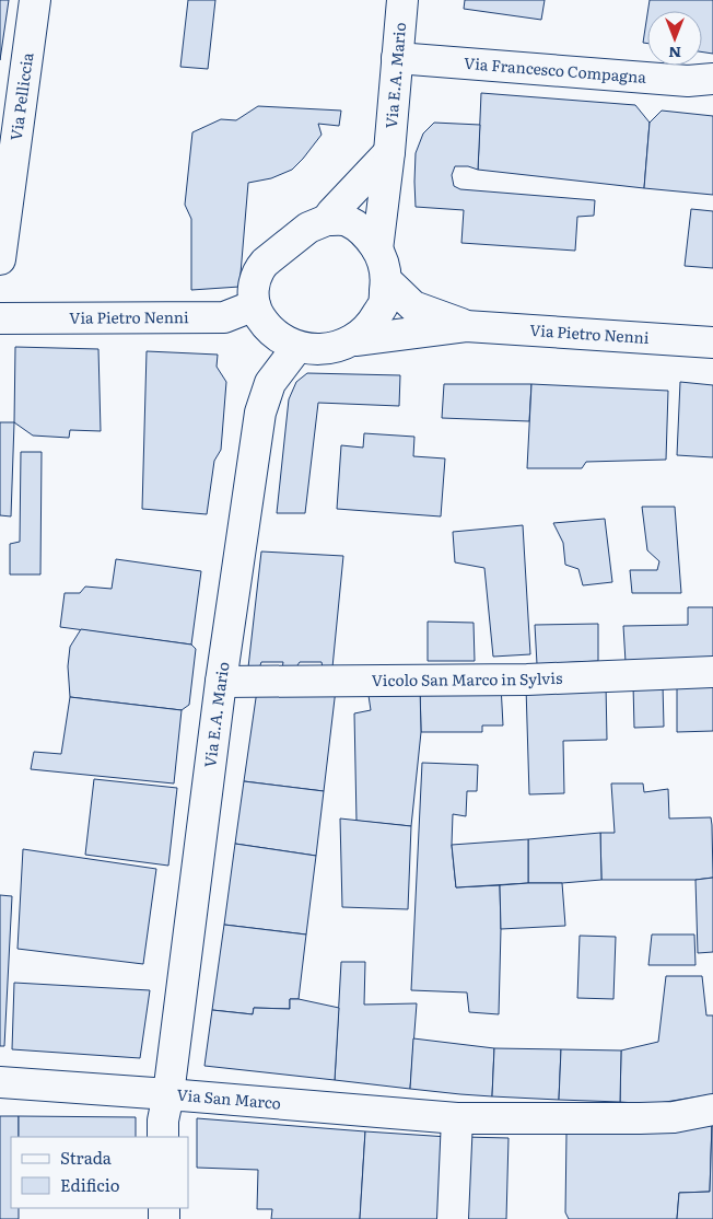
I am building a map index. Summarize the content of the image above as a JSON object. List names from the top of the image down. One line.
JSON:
{"streets":{"main road":["Via Francesco Compagna","Via E.A. Mario","Via Pelliccia","Via Pietro Nenni","Vicolo San Marco in Sylvis","Via San Marco"]},"crossings":[["Via Francesco Compagna","Via E.A. Mario"],["Via E.A. Mario","Via Pietro Nenni"],["Via E.A. Mario","Vicolo San Marco in Sylvis"],["Via E.A. Mario","Via San Marco"]],"legend":["Strada","Edificio"],"north":"bottom"}
